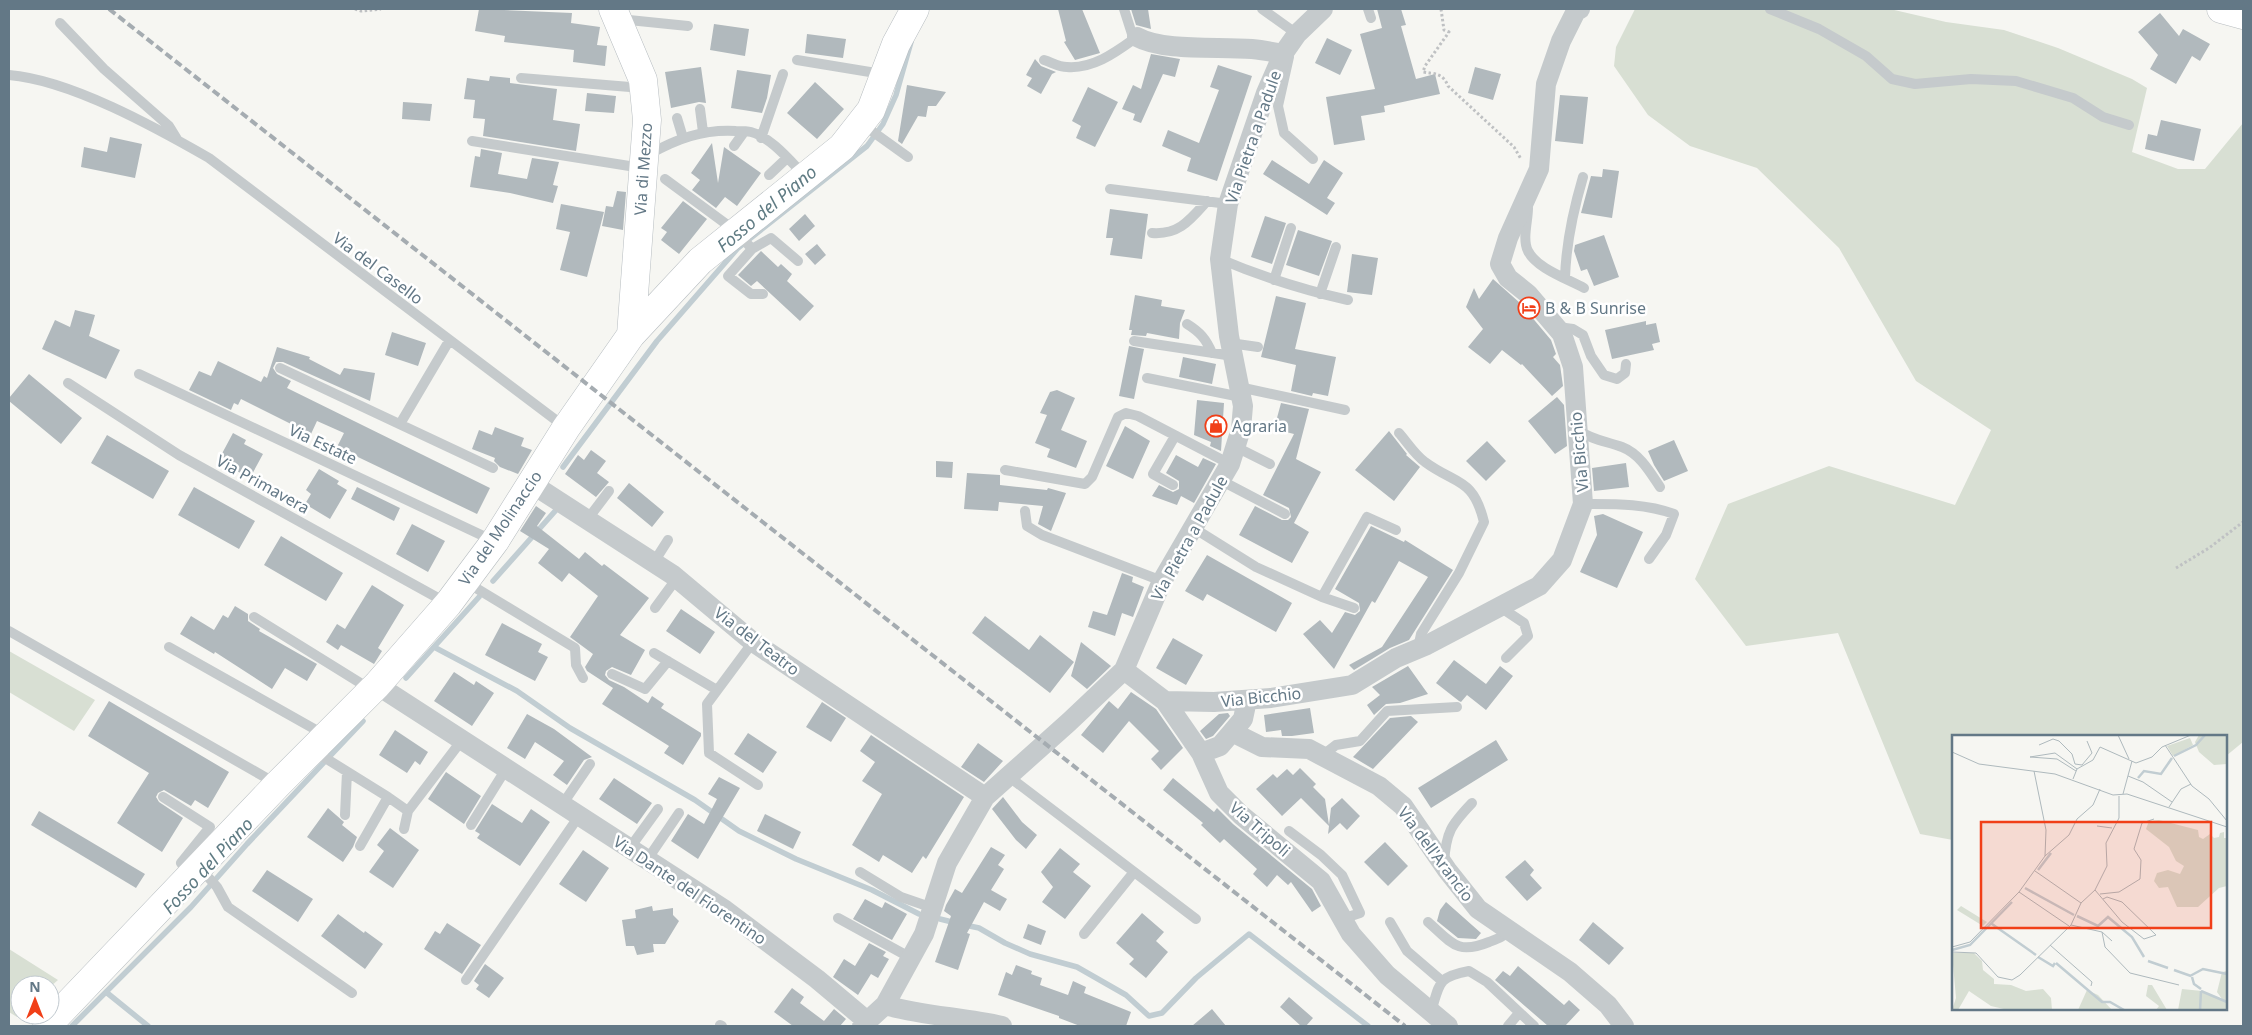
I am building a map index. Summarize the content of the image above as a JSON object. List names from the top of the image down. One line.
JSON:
{"streets":{"street":["Via Pietra a Padule","Via di Mezzo","Via Bicchio","Via del Molinaccio","Via del Teatro","Via Tripoli","Via dell'Arancio","Via Dante del Fiorentino"],"lane":["Via del Casello","Via Estate","Via Primavera"]},"crossings":[["Via Pietra a Padule","Via del Teatro"],["Via Pietra a Padule","Via Tripoli"],["Via Pietra a Padule","Via Dante del Fiorentino"],["Via di Mezzo","Via del Molinaccio"],["Via del Casello","Via del Molinaccio"],["Via Estate","Via del Molinaccio"],["Via Bicchio","Via Tripoli"],["Via Primavera","Via del Molinaccio"],["Via del Molinaccio","Via del Teatro"],["Via del Molinaccio","Via Dante del Fiorentino"]],"water":["Fosso del Piano"],"places":{"hotel":["B & B Sunrise"],"shop":["Agraria"]},"north":"top"}
